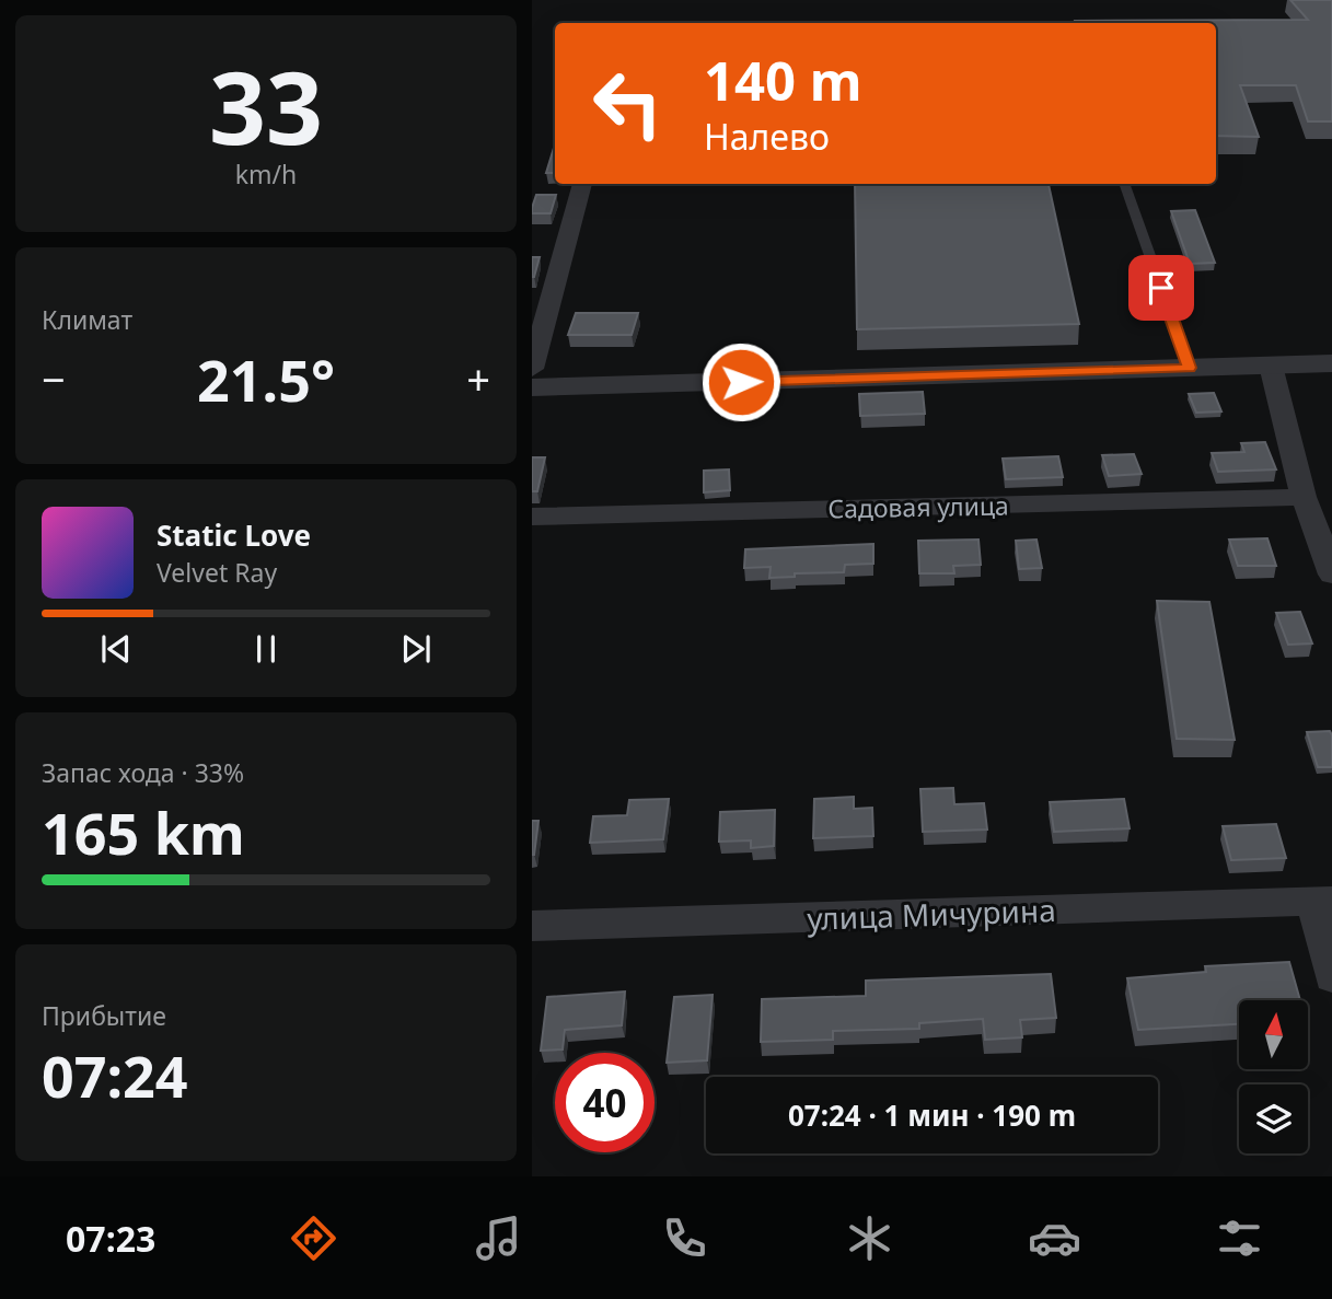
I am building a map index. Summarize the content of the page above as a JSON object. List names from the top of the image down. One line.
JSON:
{"streets":{"street":["Садовая улица","улица Мичурина"]},"north":"top","page":{"tile":[["33","km/h"],"Климат",["Запас хода · 33%","165 km"],["Прибытие","07:24"]],"turn":["140 m","Налево"],"heat":["−","21.5°","+"],"song":["Static Love","Velvet Ray"],"limit":"40","trip":"07:24 · 1 мин · 190 m","tabs":"07:23"}}
